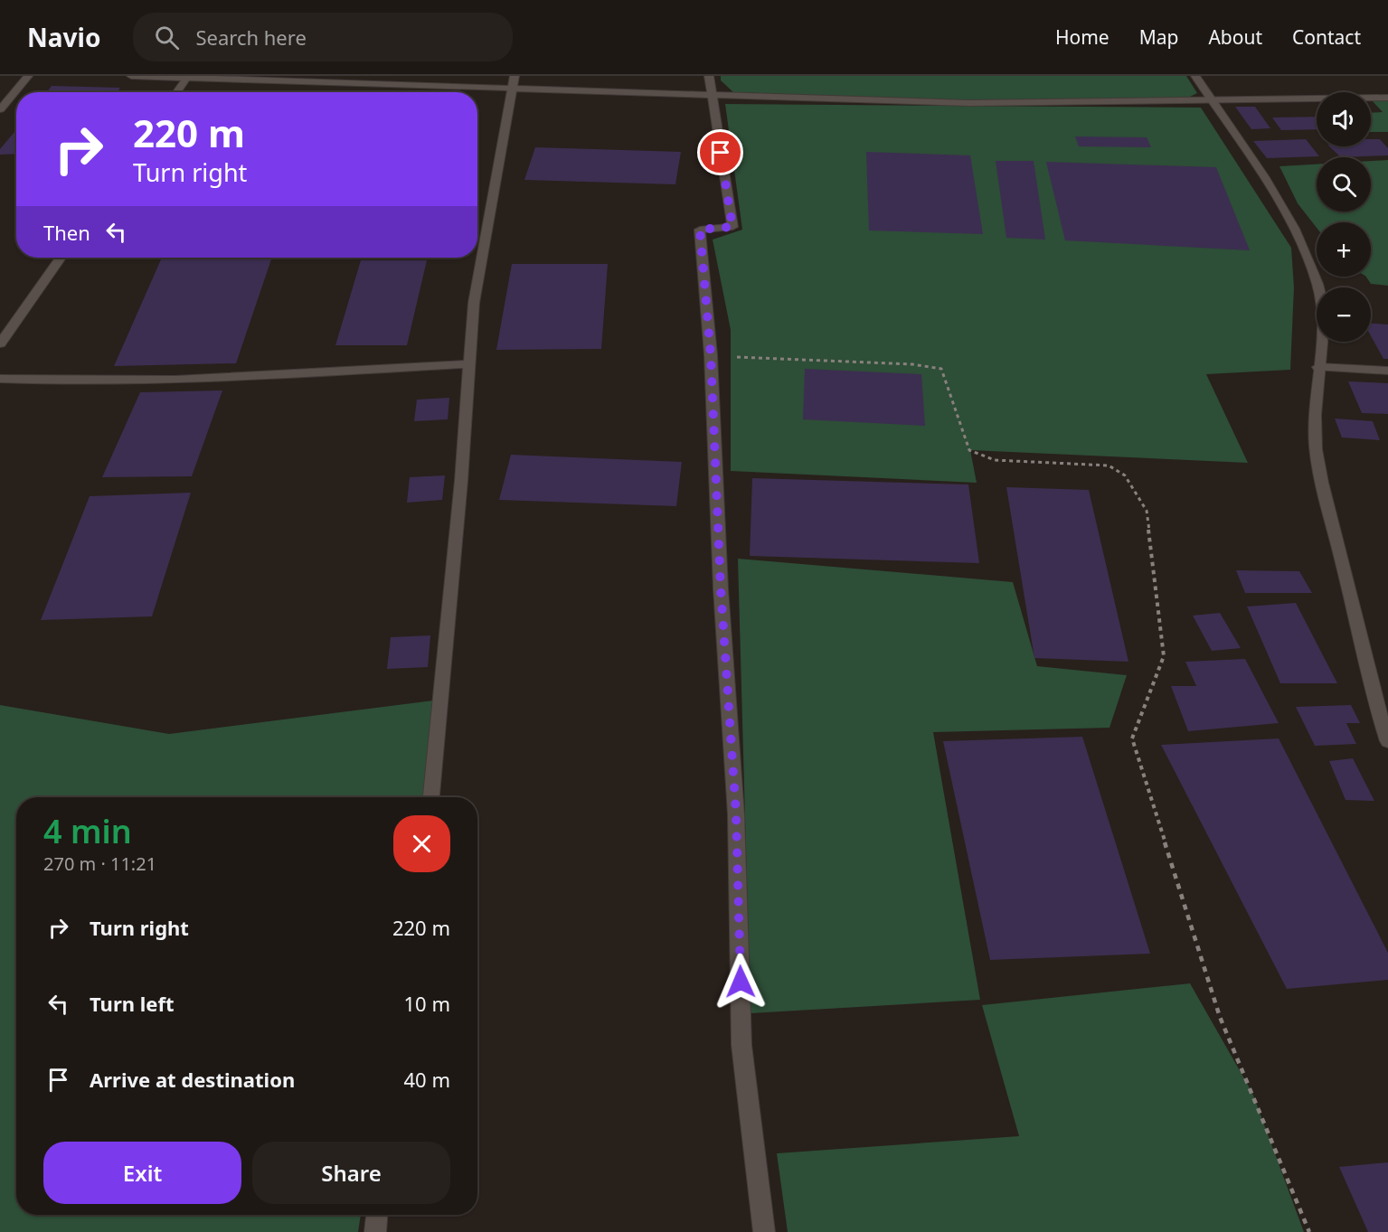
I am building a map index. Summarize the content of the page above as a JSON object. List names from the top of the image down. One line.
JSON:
{"page":{"header":"Navio","search":"Search here","nav":["Home","Map","About","Contact"],"map_buttons":["+","−"],"turn":["220 m","Turn right"],"then":"Then","heading":["4 min","270 m · 11:21"],"list":[{"name":"Turn right","value":"220 m"},{"name":"Turn left","value":"10 m"},{"name":"Arrive at destination","value":"40 m"}],"buttons":["Exit","Share"]}}
